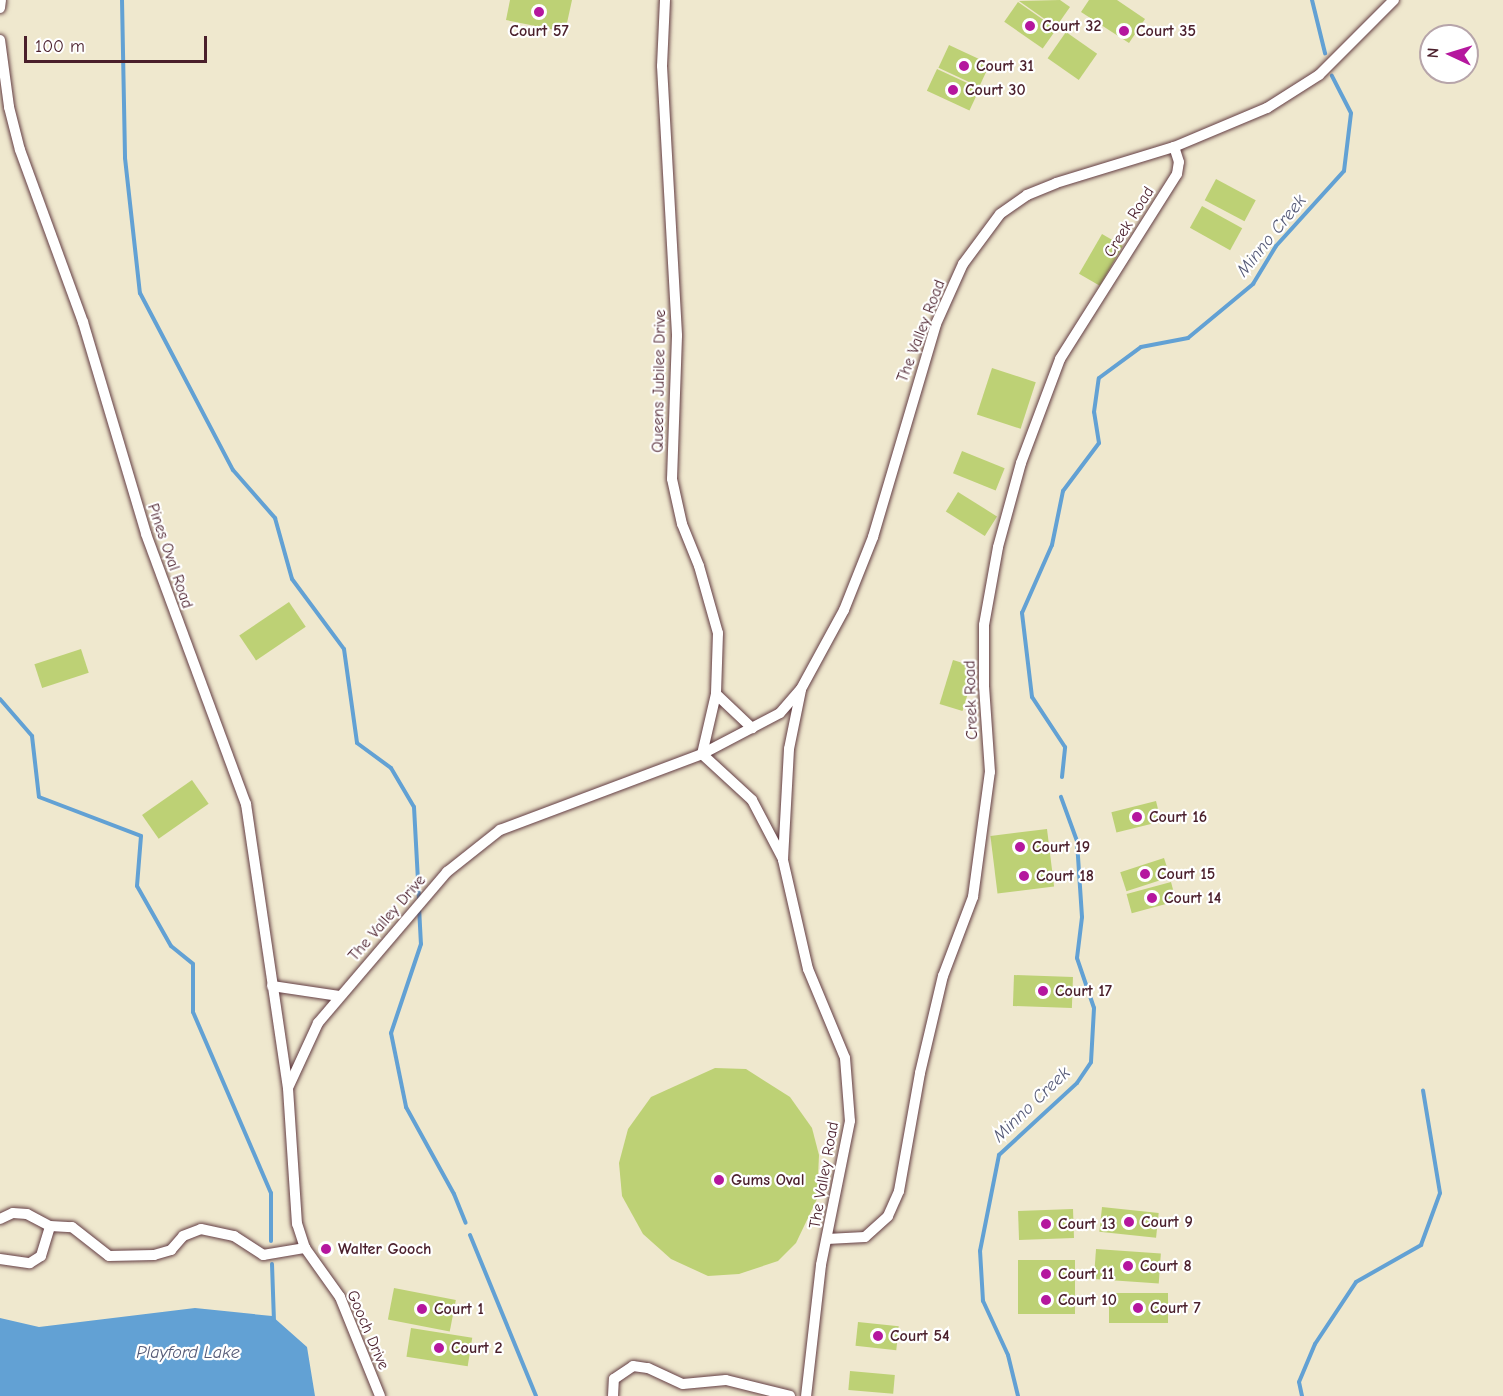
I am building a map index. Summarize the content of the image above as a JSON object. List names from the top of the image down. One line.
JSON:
{"streets":{"street":["Creek Road","The Valley Road","Queens Jubilee Drive","Pines Oval Road","The Valley Drive","Gooch Drive"]},"crossings":[["Creek Road","The Valley Road"],["The Valley Road","Queens Jubilee Drive"],["The Valley Road","The Valley Drive"],["Queens Jubilee Drive","The Valley Drive"],["Pines Oval Road","The Valley Drive"],["The Valley Drive","Gooch Drive"]],"water":["Minno Creek","Playford Lake"],"places":["Court 57","Court 32","Court 35","Court 31","Court 30","Court 16","Court 19","Court 15","Court 18","Court 14","Court 17","Gums Oval","Court 9","Court 13","Walter Gooch","Court 8","Court 11","Court 10","Court 7","Court 1","Court 54","Court 2"],"scale_bar":"100 m","north":"left"}
